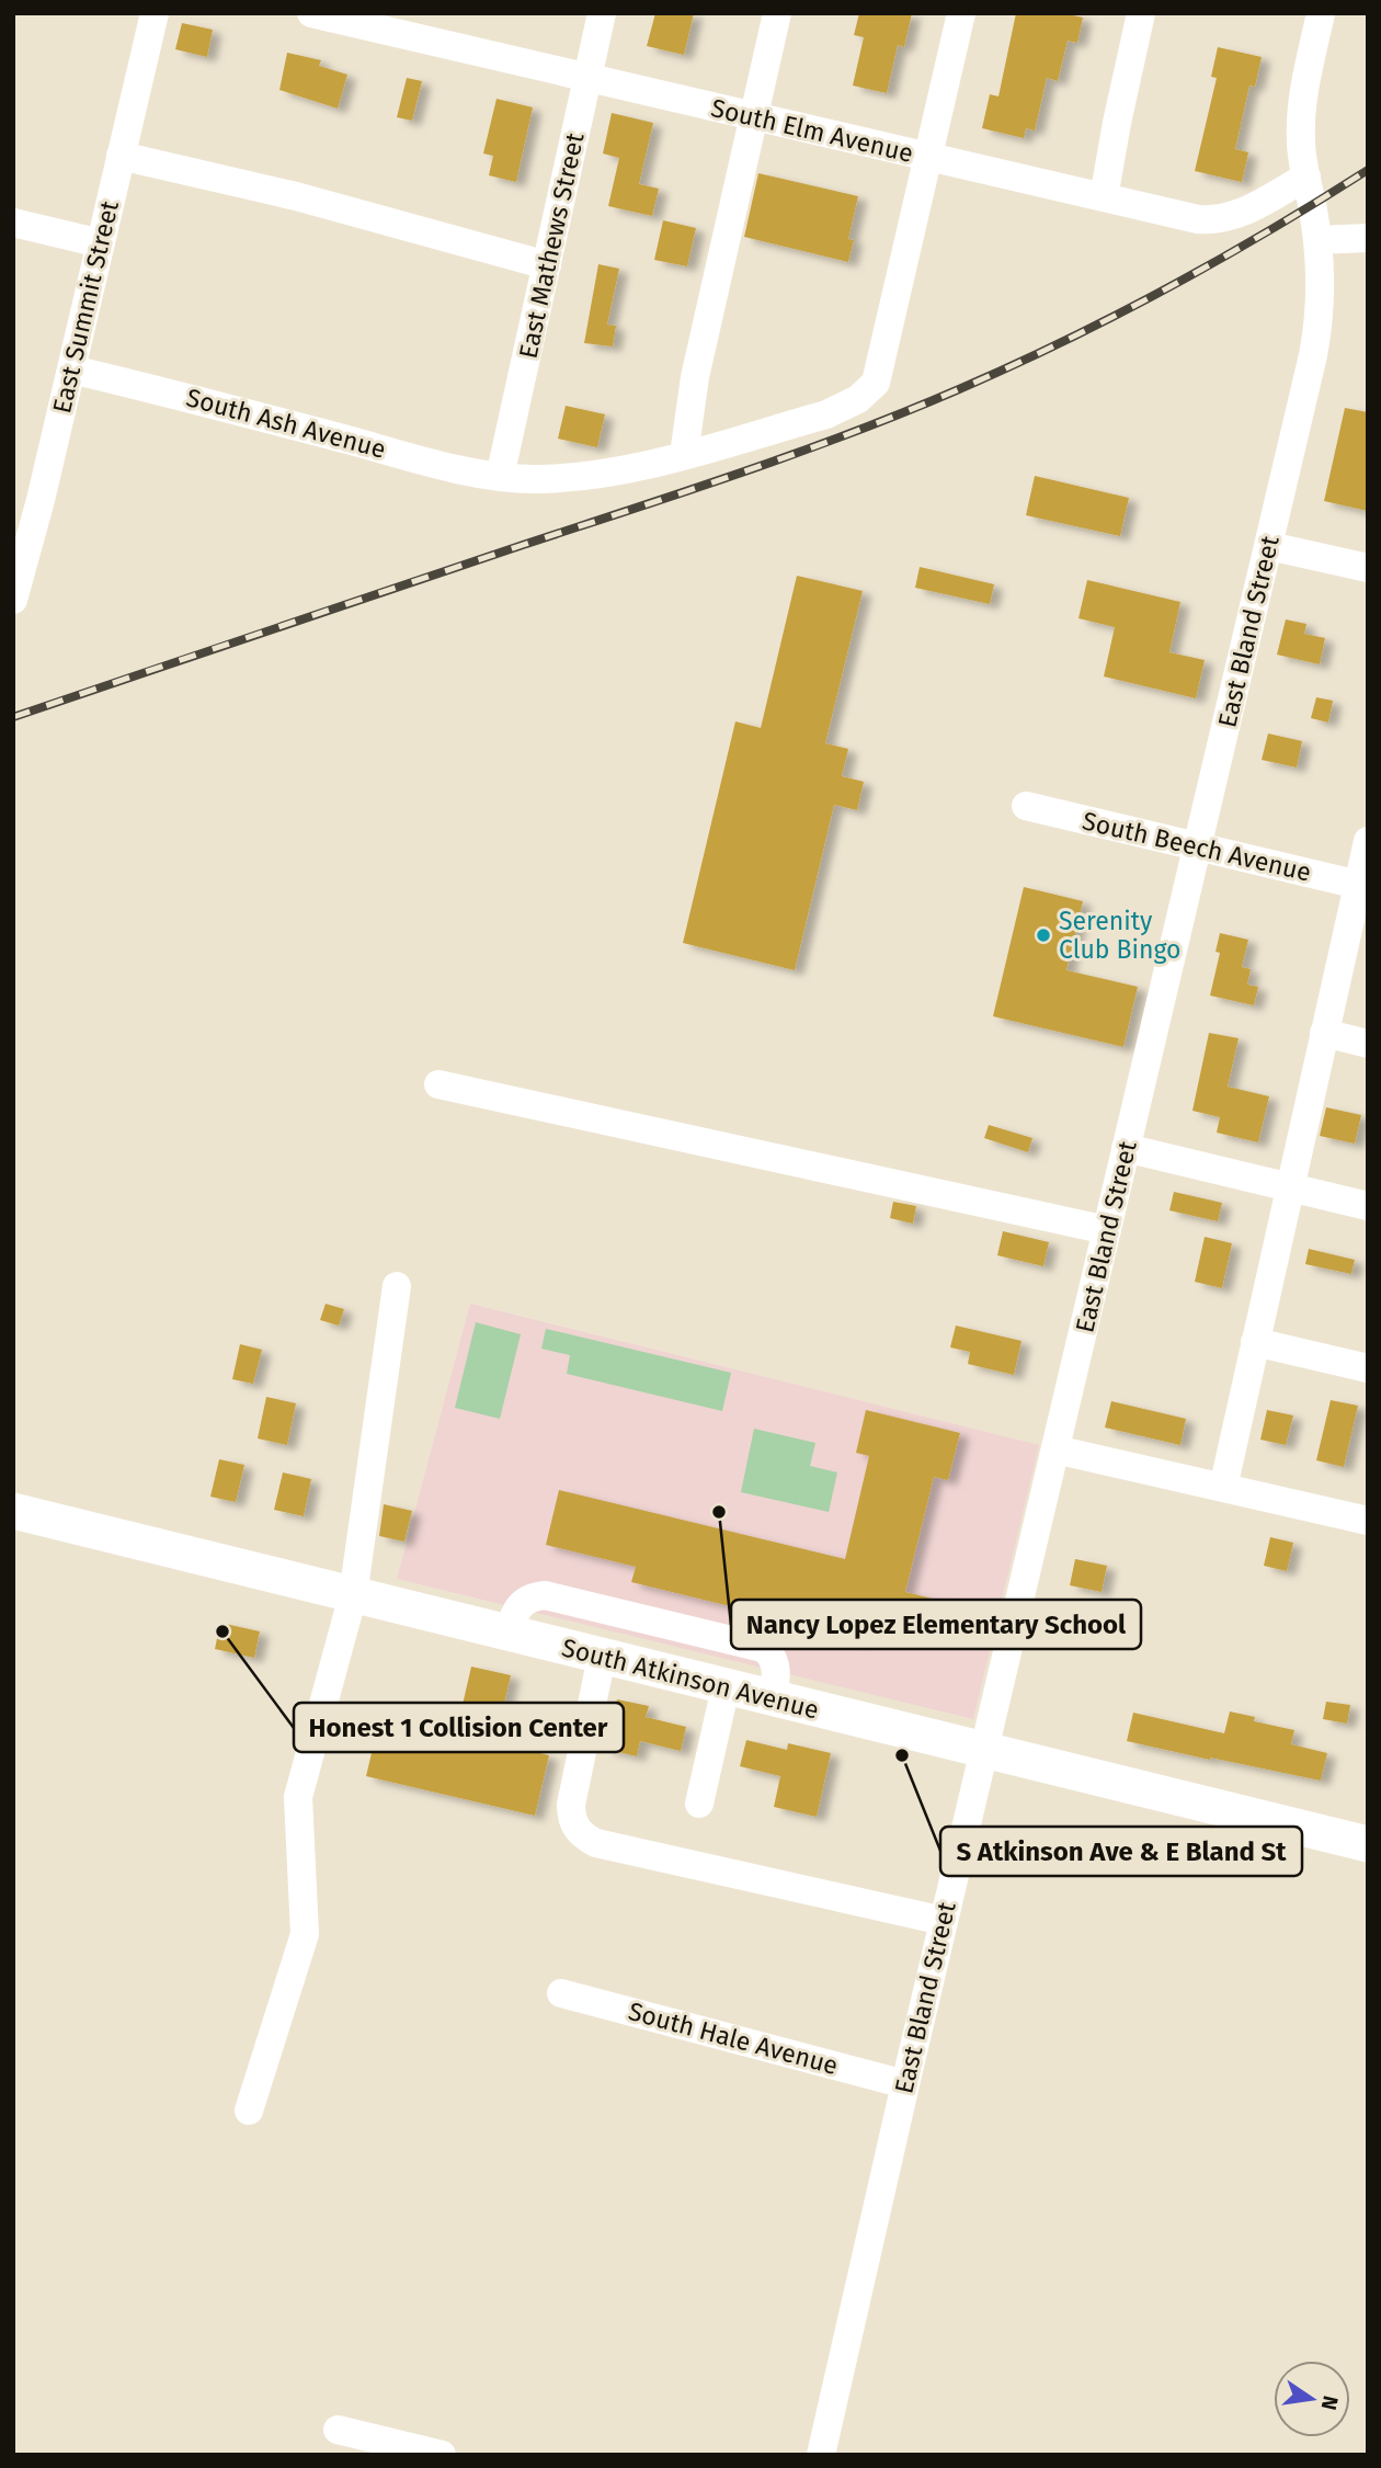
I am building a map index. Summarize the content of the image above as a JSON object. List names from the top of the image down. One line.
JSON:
{"streets":{"main road":["South Atkinson Avenue"],"street":["South Elm Avenue","East Mathews Street","East Summit Street","South Ash Avenue","East Bland Street","South Beech Avenue","South Hale Avenue"]},"crossings":[["South Elm Avenue","East Mathews Street"],["South Elm Avenue","South Ash Avenue"],["South Elm Avenue","East Bland Street"],["East Mathews Street","South Ash Avenue"],["East Summit Street","South Ash Avenue"],["East Bland Street","South Beech Avenue"],["East Bland Street","South Atkinson Avenue"],["East Bland Street","South Hale Avenue"]],"places":["Serenity Club Bingo","Nancy Lopez Elementary School","Honest 1 Collision Center","S Atkinson Ave & E Bland St"],"north":"right"}
